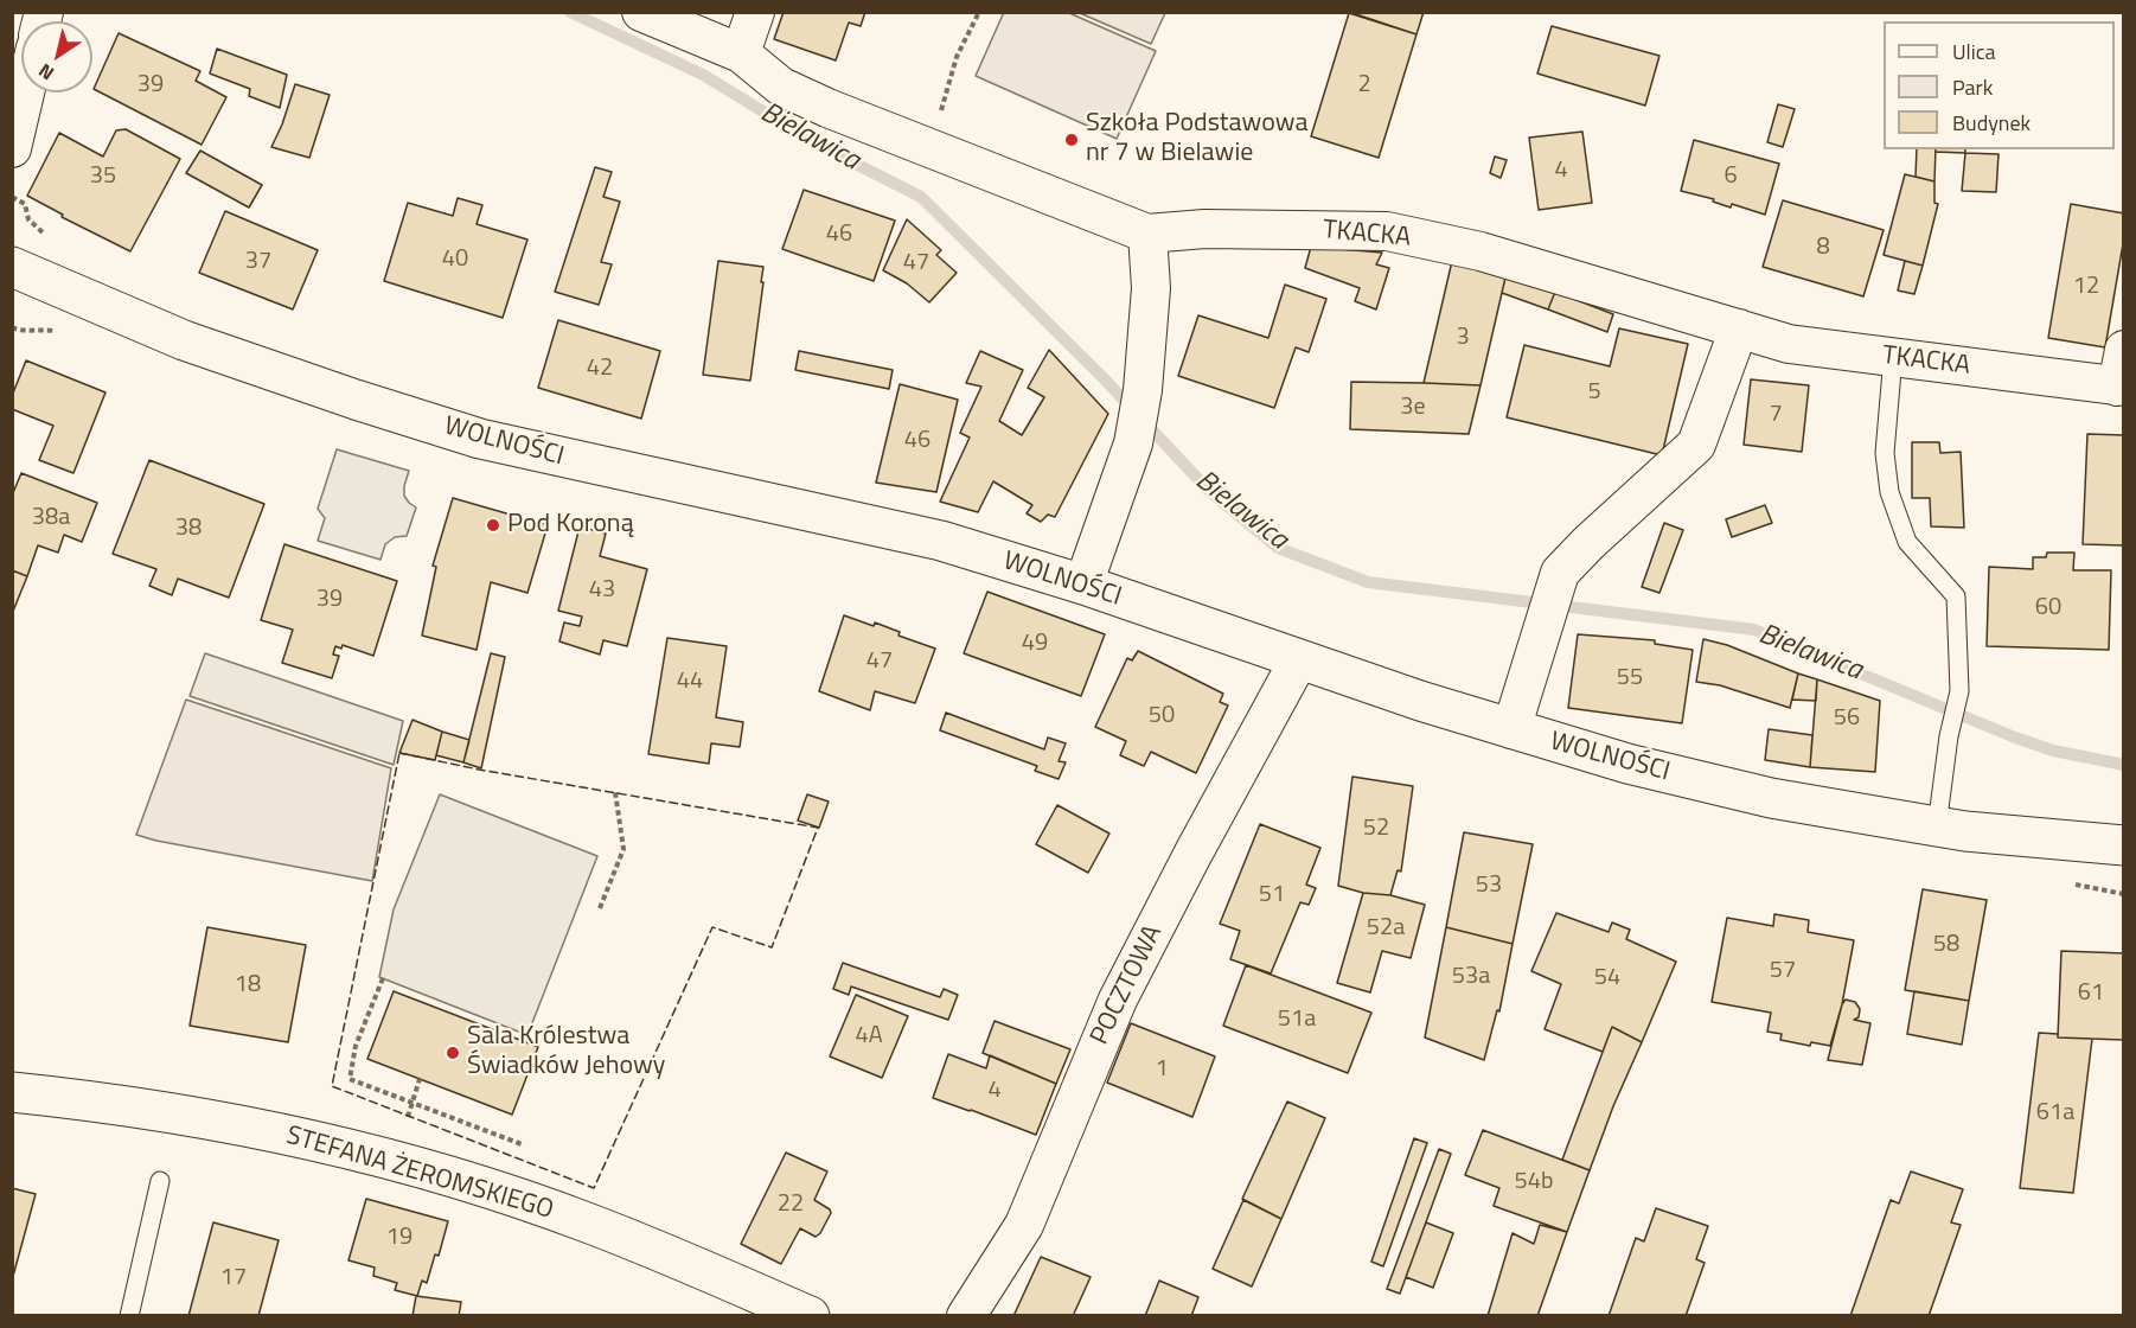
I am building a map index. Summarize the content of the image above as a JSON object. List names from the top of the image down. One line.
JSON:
{"streets":{"street":["TKACKA","WOLNOŚCI","POCZTOWA","STEFANA ŻEROMSKIEGO"]},"crossings":[["WOLNOŚCI","POCZTOWA"]],"water":["Bielawica"],"places":["Szkoła Podstawowa nr 7 w Bielawie","Pod Koroną","Sala Królestwa Świadków Jehowy"],"house_numbers":["39","2","4","35","6","46","8","40","37","47","12","3","42","5","3e","7","46","38a","38","43","39","60","49","47","55","44","50","56","52","53","51","52a","58","57","53a","54","18","61","51a","4A","1","4","61a","54b","22","19","17"],"legend":["Ulica","Park","Budynek"],"north":"bottom left"}
